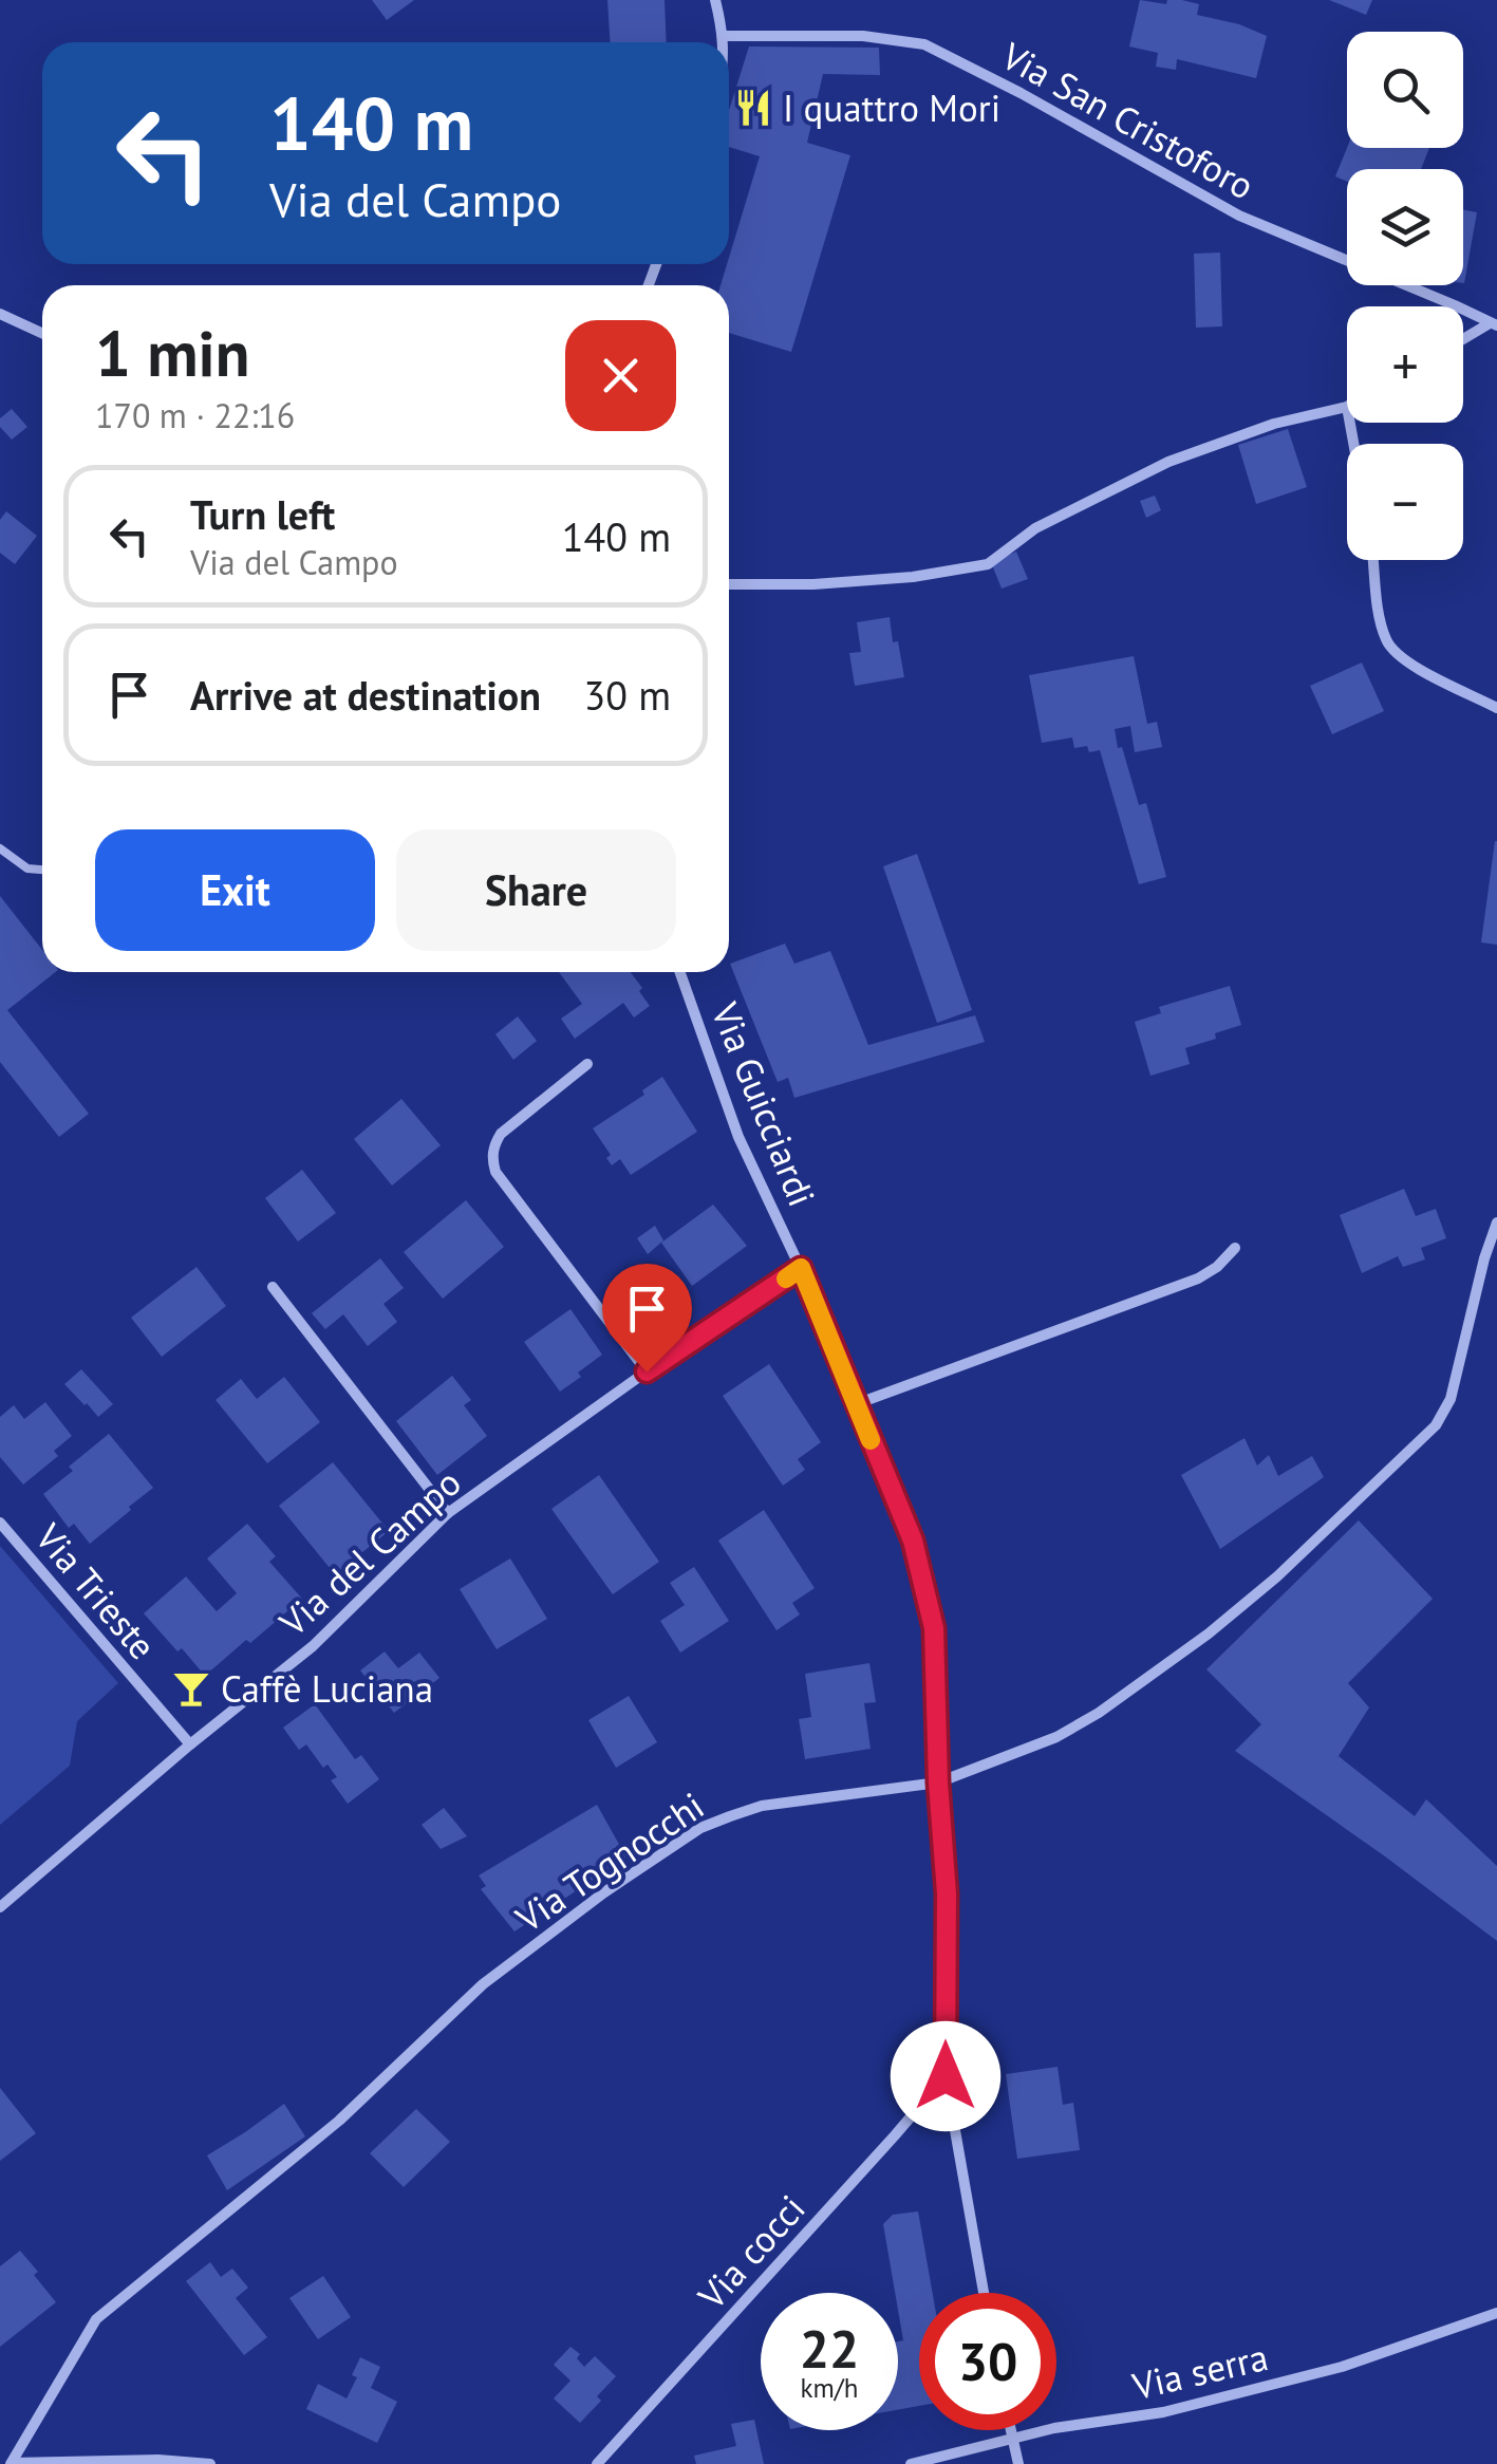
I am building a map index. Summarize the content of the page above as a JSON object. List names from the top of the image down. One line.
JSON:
{"streets":{"street":["Via San Cristoforo","Via Guicciardi","Via del Campo","Via Trieste","Via Tognocchi","Via cocci","Via serra"]},"crossings":[["Via Guicciardi","Via del Campo"],["Via Guicciardi","Via Tognocchi"],["Via Guicciardi","Via cocci"],["Via del Campo","Via Trieste"]],"places":{"restaurant":["I quattro Mori"],"bar":["Caffè Luciana"]},"page":{"map_buttons":["+","−"],"turn":["140 m","Via del Campo"],"heading":["1 min","170 m · 22:16"],"list":[{"name":"Turn left","note":"Via del Campo","value":"140 m"},{"name":"Arrive at destination","value":"30 m"}],"buttons":["Exit","Share"],"speed":"22 km/h","limit":"30"}}
